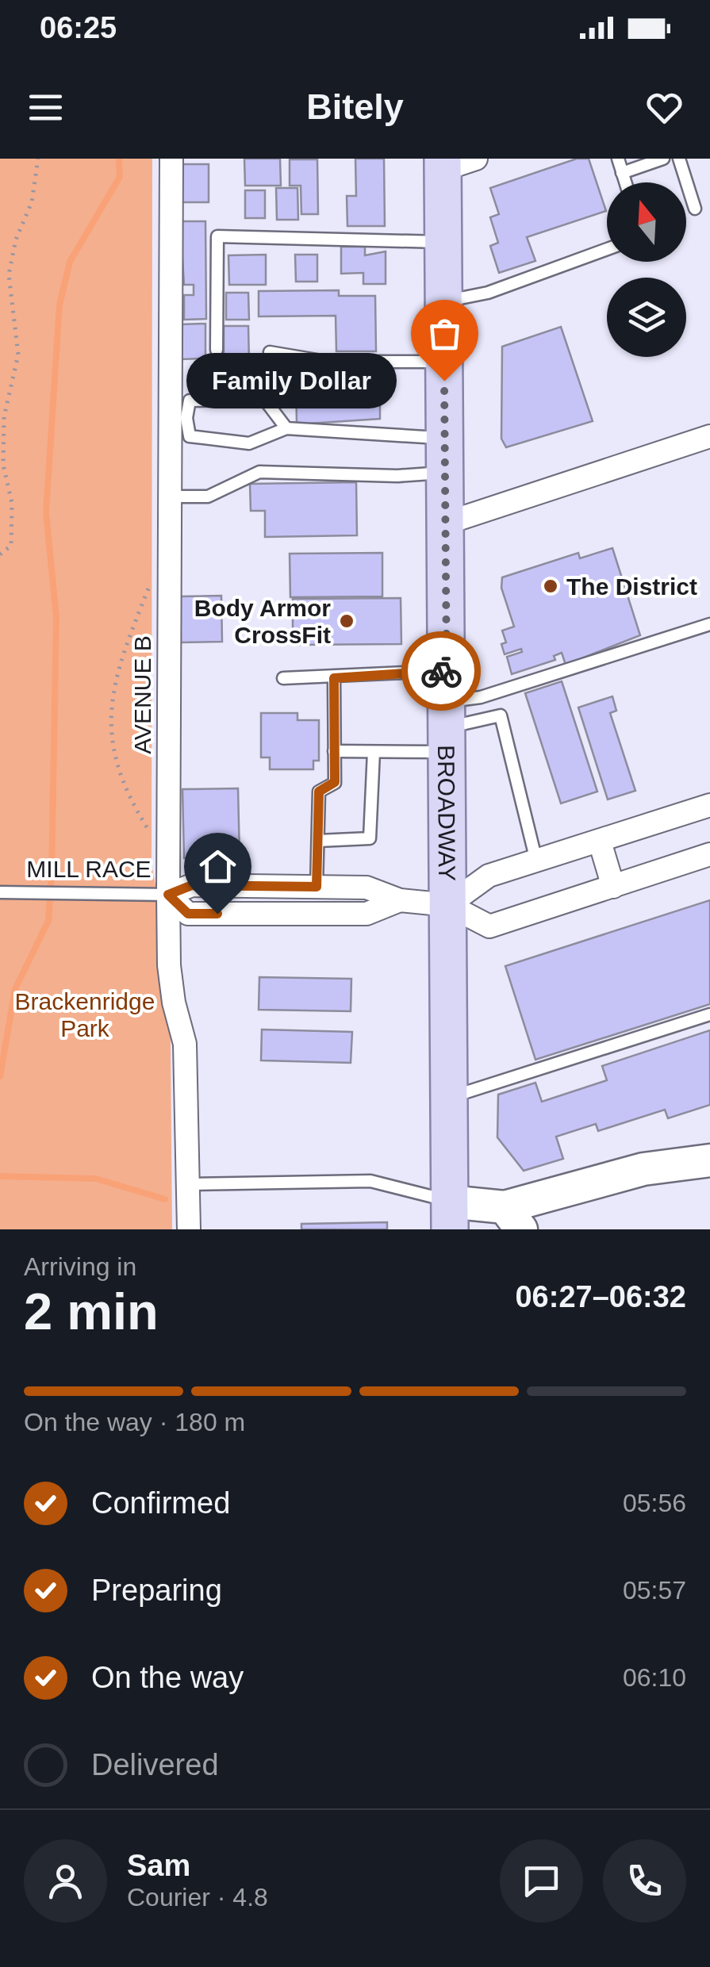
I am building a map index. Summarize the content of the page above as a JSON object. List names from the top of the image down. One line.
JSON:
{"streets":{"main road":["BROADWAY"],"street":["AVENUE B","MILL RACE"]},"crossings":[["AVENUE B","MILL RACE"],["BROADWAY","MILL RACE"]],"parks":["Brackenridge Park"],"places":["Family Dollar","The District","Body Armor CrossFit"],"north":"top","page":{"status":"06:25","header":"Bitely","bubble":"Family Dollar","heading":["2 min","Arriving in","06:27–06:32"],"panel":["Sam","Courier · 4.8"],"bar":"On the way · 180 m","list":[["Confirmed","05:56"],["Preparing","05:57"],["On the way","06:10"],"Delivered"]}}
